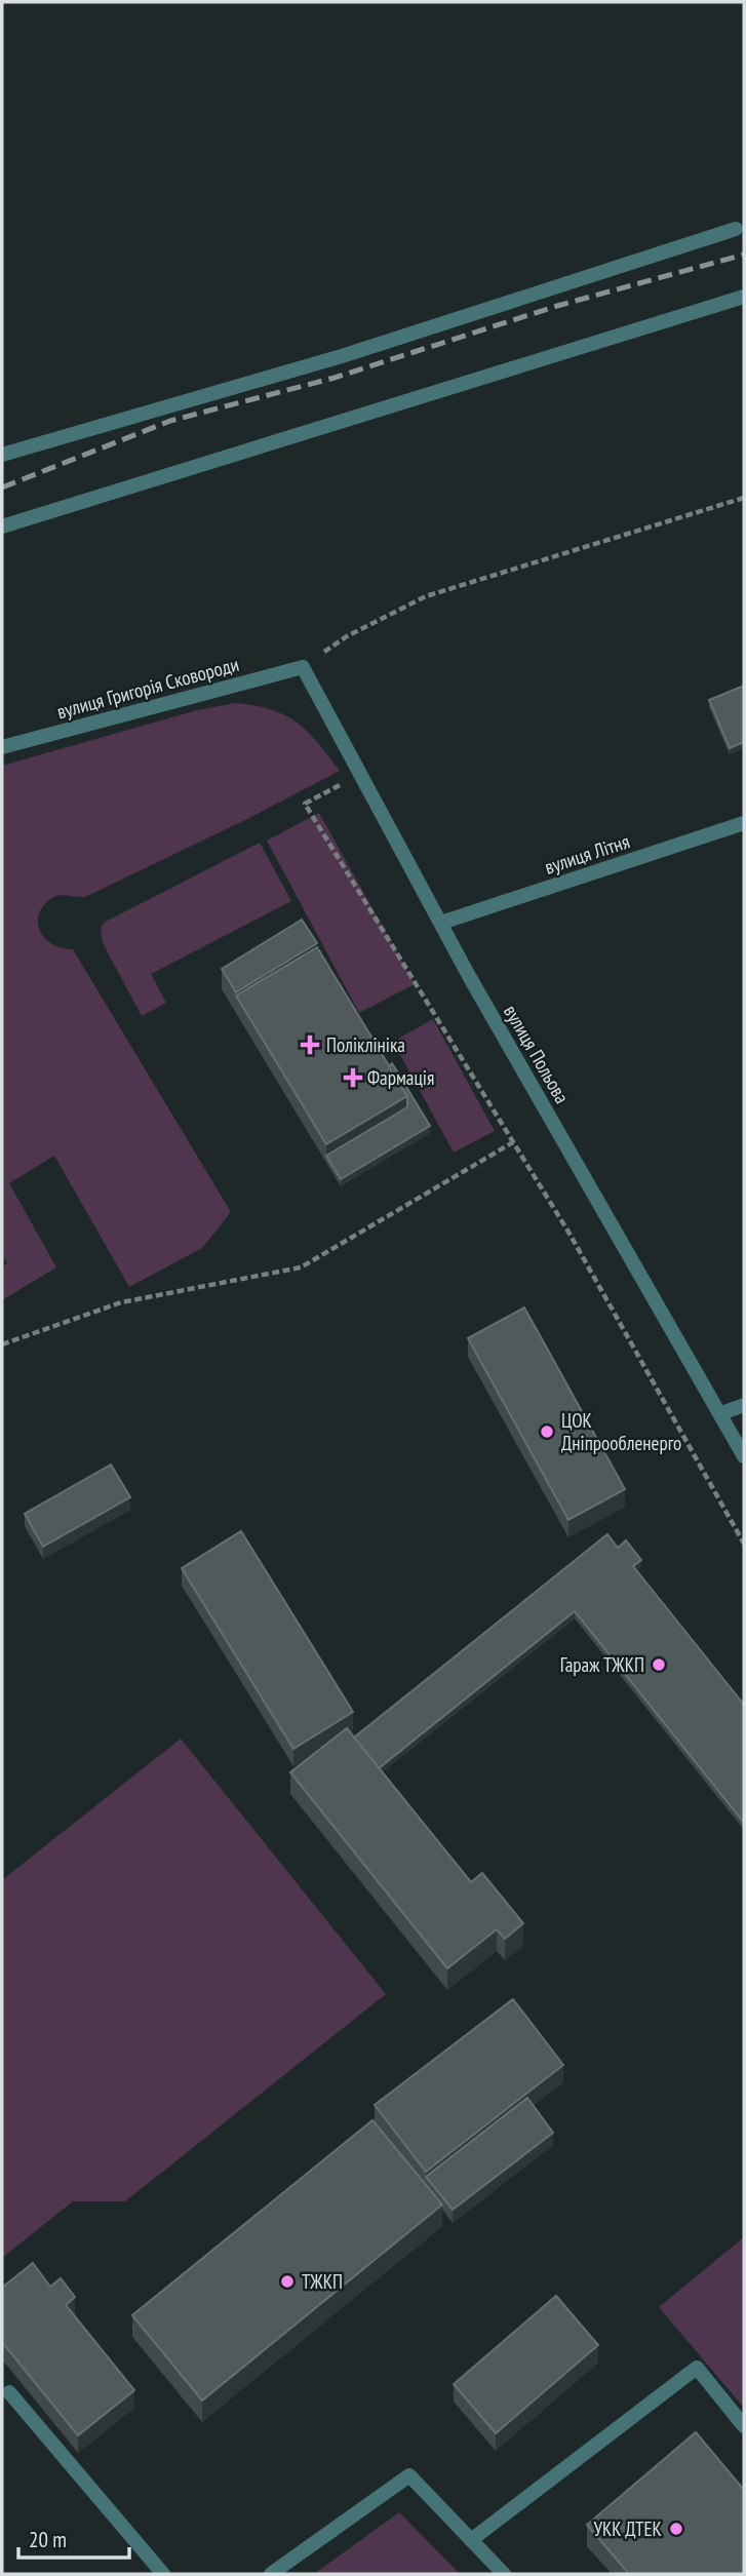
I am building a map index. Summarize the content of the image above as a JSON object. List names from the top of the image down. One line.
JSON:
{"streets":{"street":["вулиця Григорія Сковороди","вулиця Літня","вулиця Польова"]},"crossings":[["вулиця Григорія Сковороди","вулиця Польова"],["вулиця Літня","вулиця Польова"]],"places":{"health":["Поліклініка","Фармація"],"other":["ЦОК Дніпрообленерго","Гараж ТЖКП","ТЖКП","УКК ДТЕК"]},"scale_bar":"20 m"}
